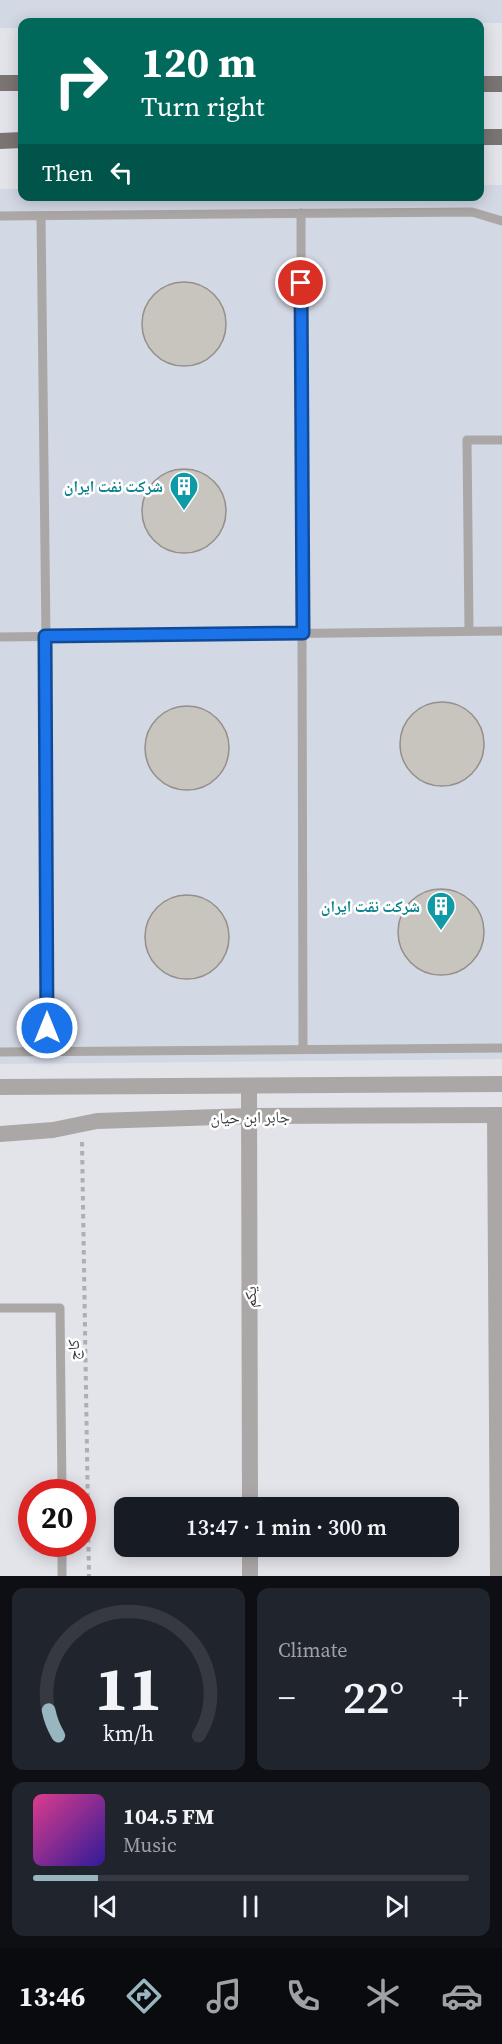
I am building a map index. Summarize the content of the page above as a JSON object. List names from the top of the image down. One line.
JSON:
{"streets":{"street":["جابر ابن حیان","یکم"],"path":["کاج"]},"crossings":[["جابر ابن حیان","یکم"],["جابر ابن حیان","کاج"]],"places":{"building":["شرکت نفت ایران","شرکت نقت ایران"]},"page":{"turn":["120 m","Turn right"],"then":"Then","limit":"20","trip":"13:47 · 1 min · 300 m","tile":"Climate","heat":["−","22°","+"],"song":["104.5 FM","Music"],"tabs":"13:46","gauge":["11","km/h"]}}
